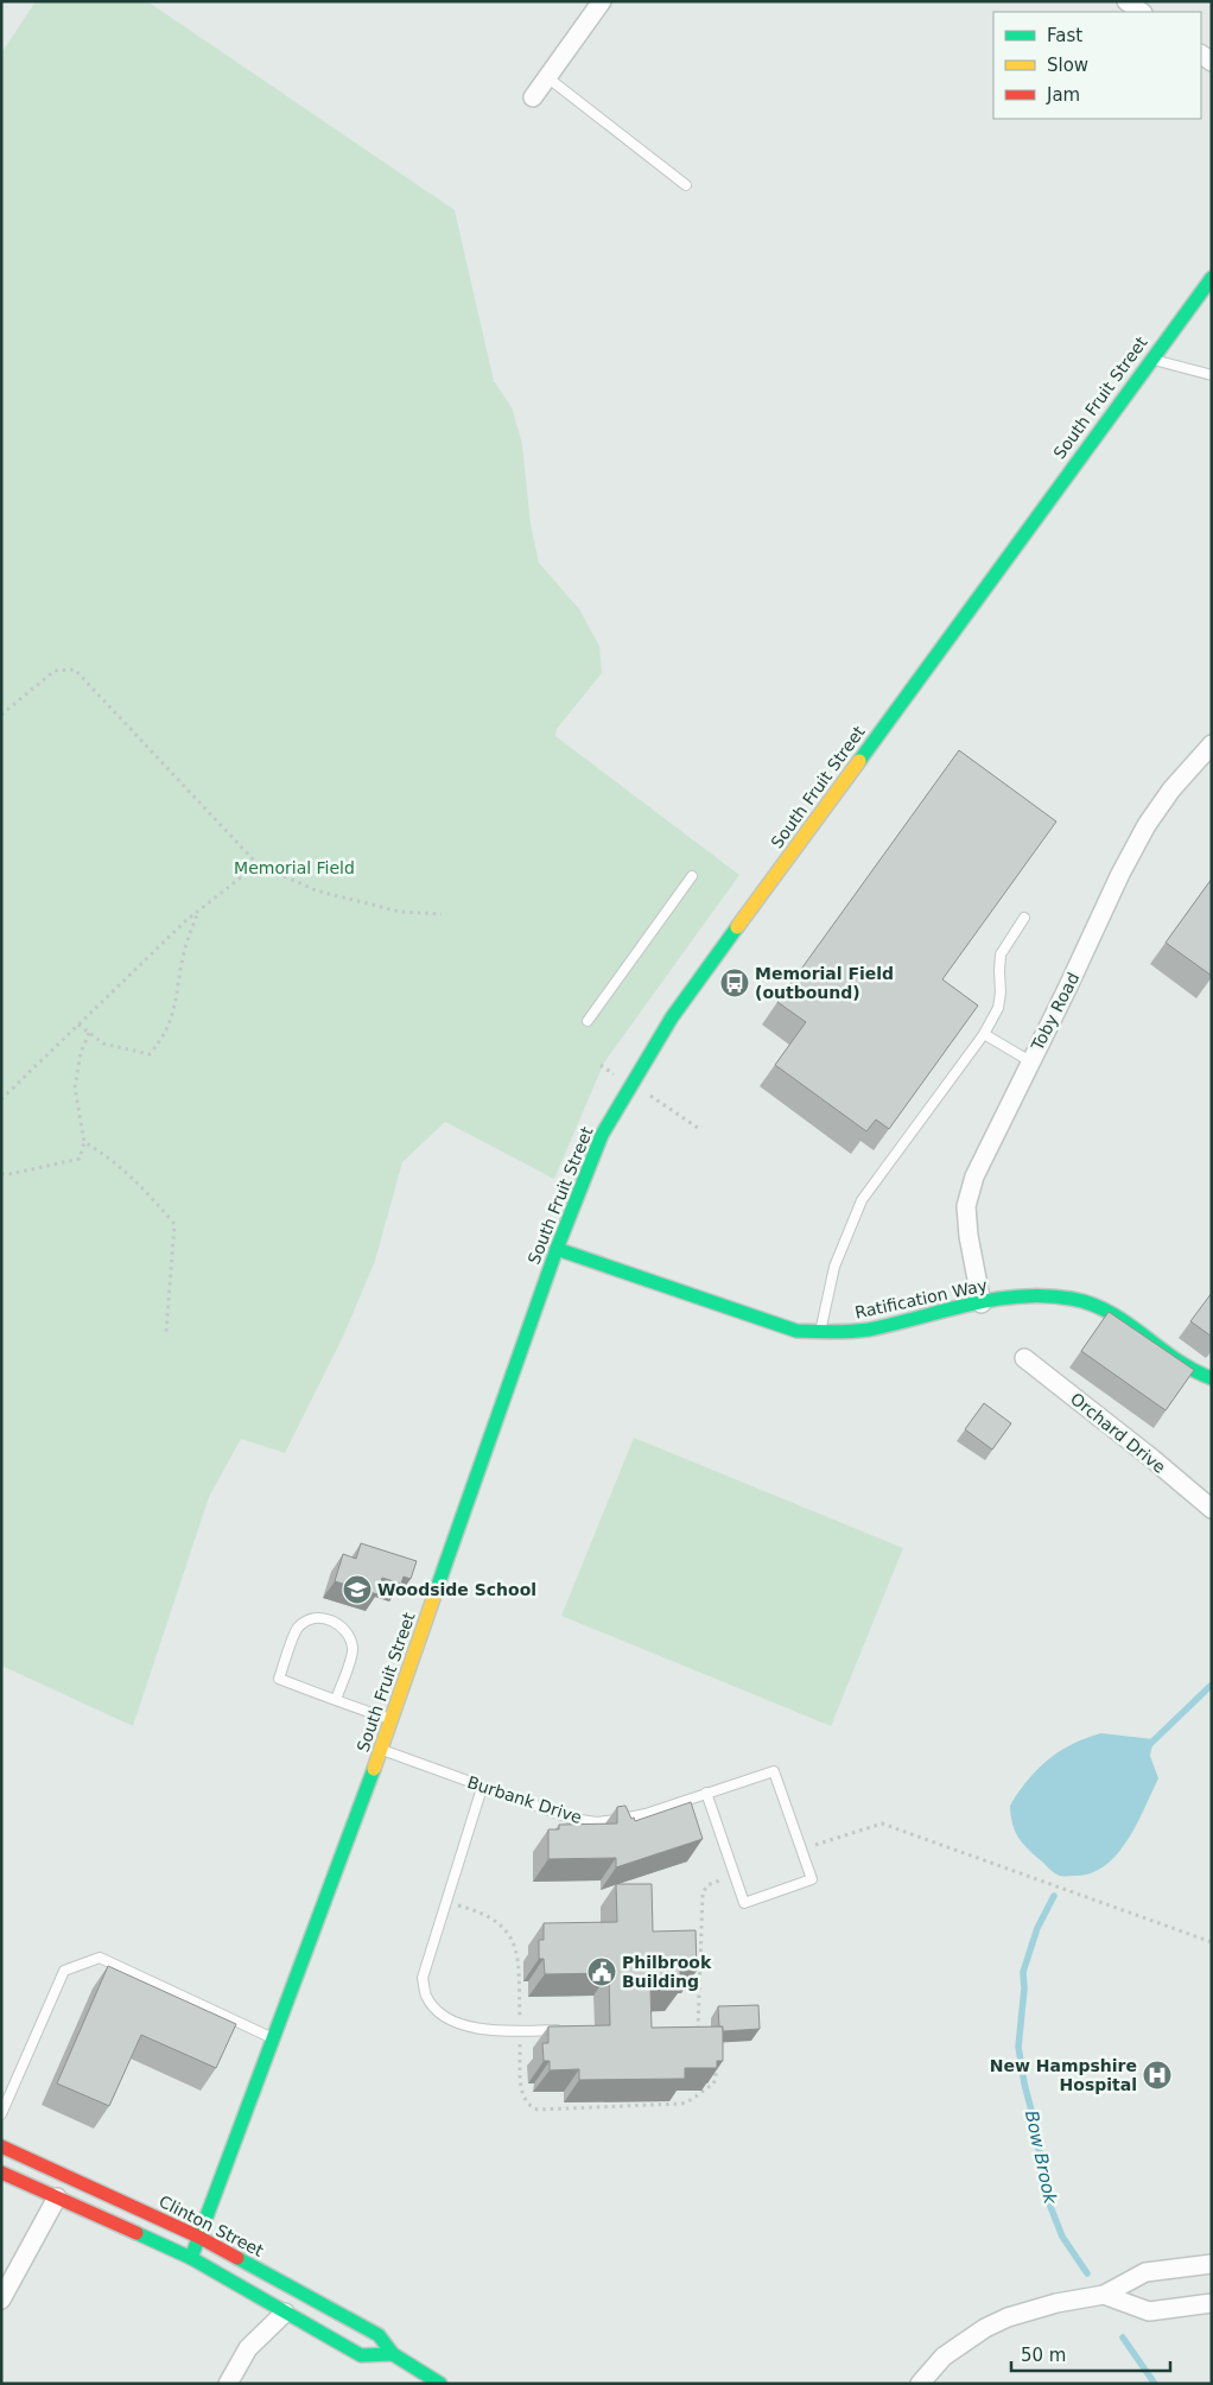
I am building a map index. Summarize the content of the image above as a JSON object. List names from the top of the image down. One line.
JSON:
{"streets":{"street":["South Fruit Street","Toby Road","Ratification Way","Orchard Drive","Clinton Street"],"lane":["Burbank Drive"]},"crossings":[["South Fruit Street","Ratification Way"],["South Fruit Street","Burbank Drive"],["South Fruit Street","Clinton Street"],["Toby Road","Ratification Way"]],"water":["Bow Brook"],"parks":["Memorial Field"],"places":{"bus stop":["Memorial Field (outbound)"],"school or university":["Woodside School"],"public building":["Philbrook Building"],"hospital":["New Hampshire Hospital"]},"legend":["Fast","Slow","Jam"],"scale_bar":"50 m"}
